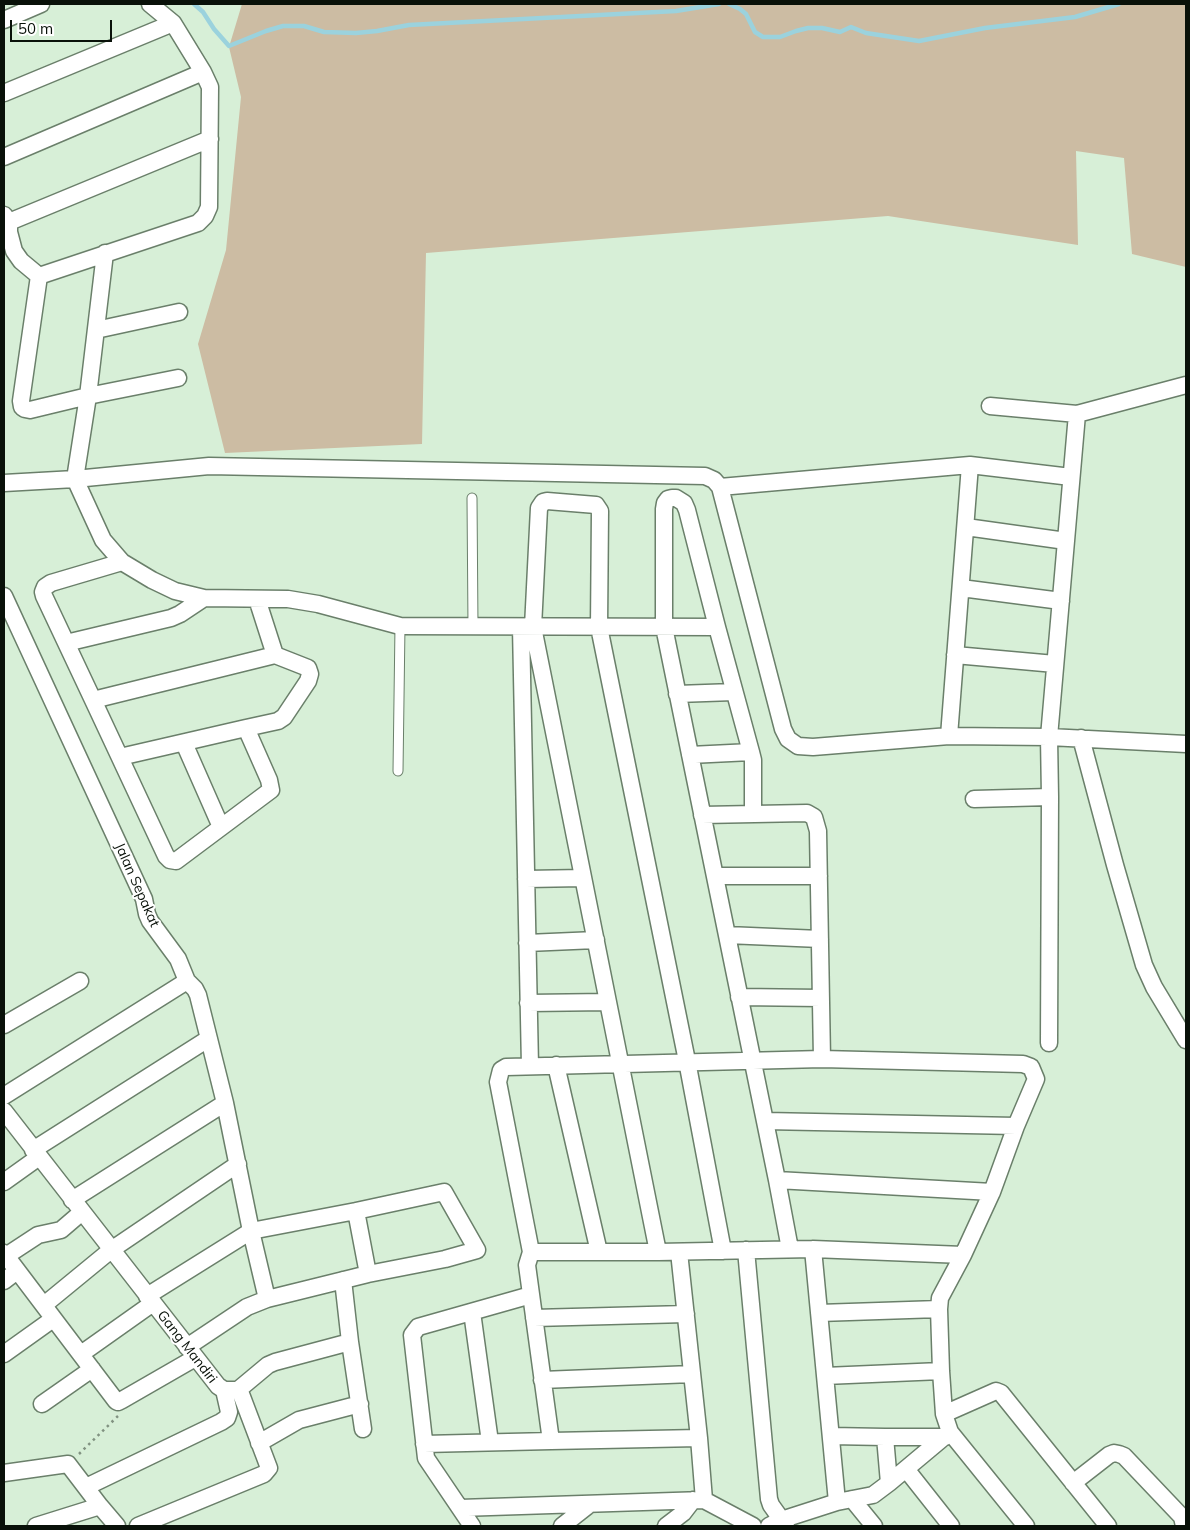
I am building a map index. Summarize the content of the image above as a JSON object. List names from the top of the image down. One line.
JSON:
{"streets":{"street":["Jalan Sepakat","Gang Mandiri"]},"scale_bar":"50 m"}
